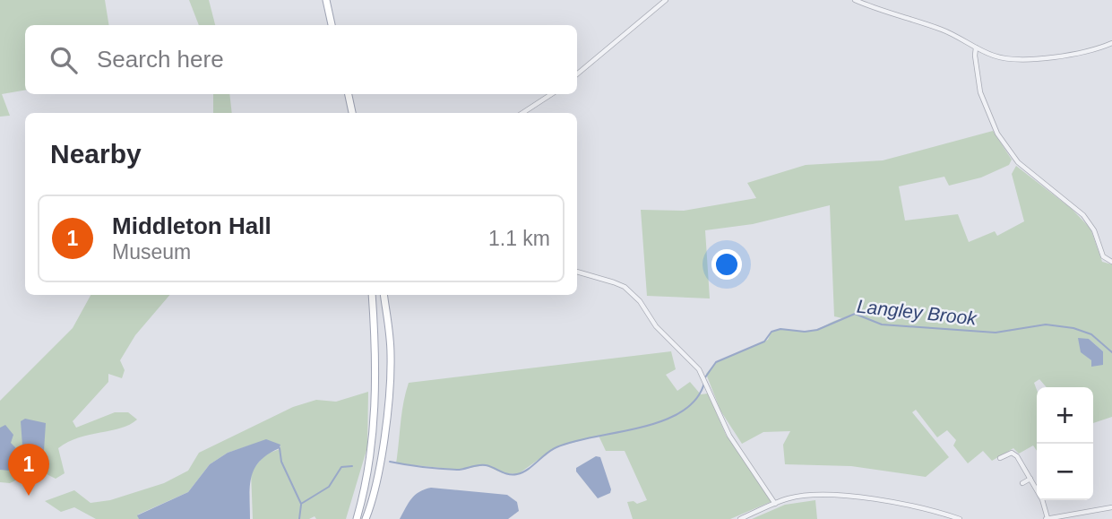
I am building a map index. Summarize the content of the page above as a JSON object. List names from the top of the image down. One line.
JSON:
{"water":["Langley Brook"],"page":{"search":"Search here","heading":"Nearby","list":[{"mark":"1","name":"Middleton Hall","note":"Museum","value":"1.1 km"}],"map_buttons":["+","−"],"pins":"1"}}
